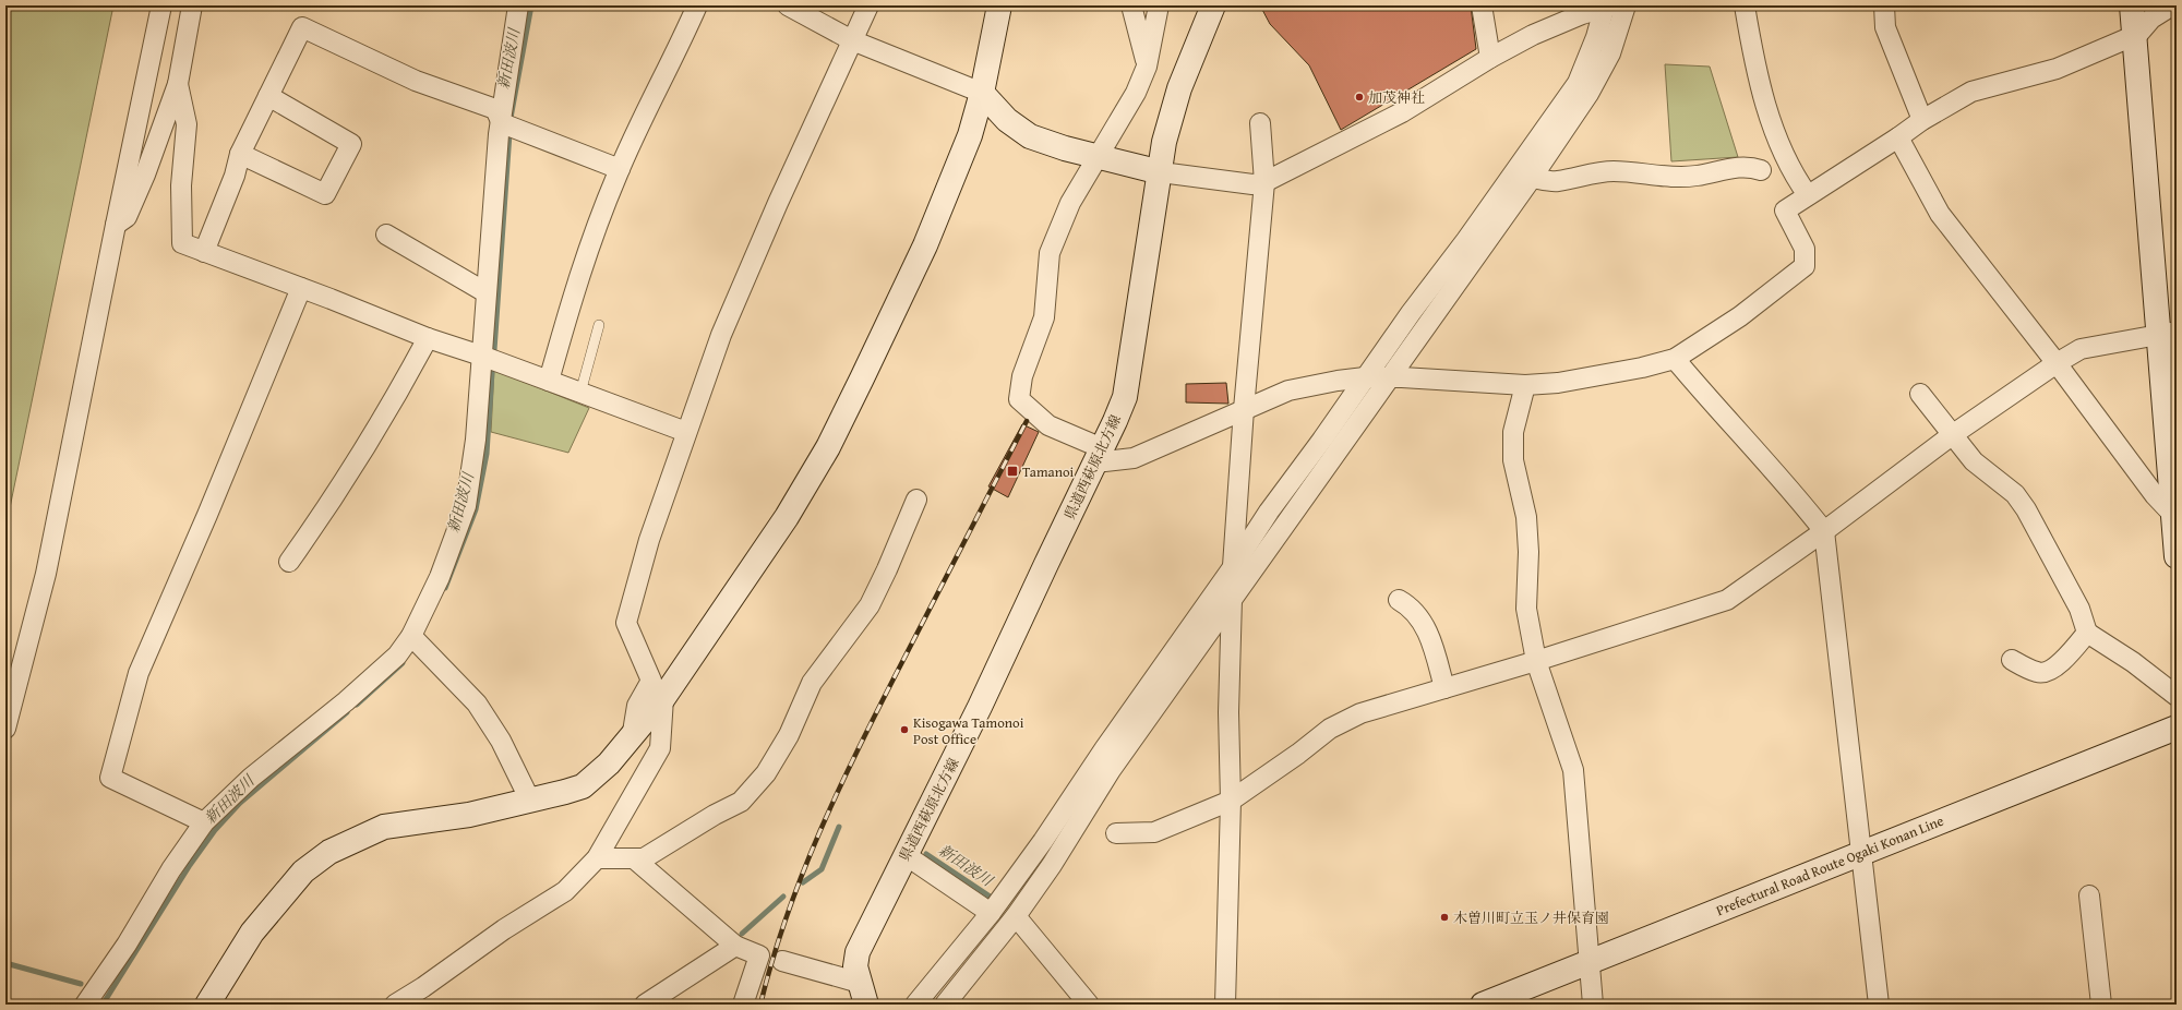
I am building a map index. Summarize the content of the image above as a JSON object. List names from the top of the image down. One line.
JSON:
{"streets":{"street":["県道西萩原北方線","Prefectural Road Route Ogaki Konan Line"]},"water":["新田波川"],"places":{"other":["加茂神社","Kisogawa Tamonoi Post Office","木曽川町立玉ノ井保育園"],"transit":["Tamanoi"]}}
